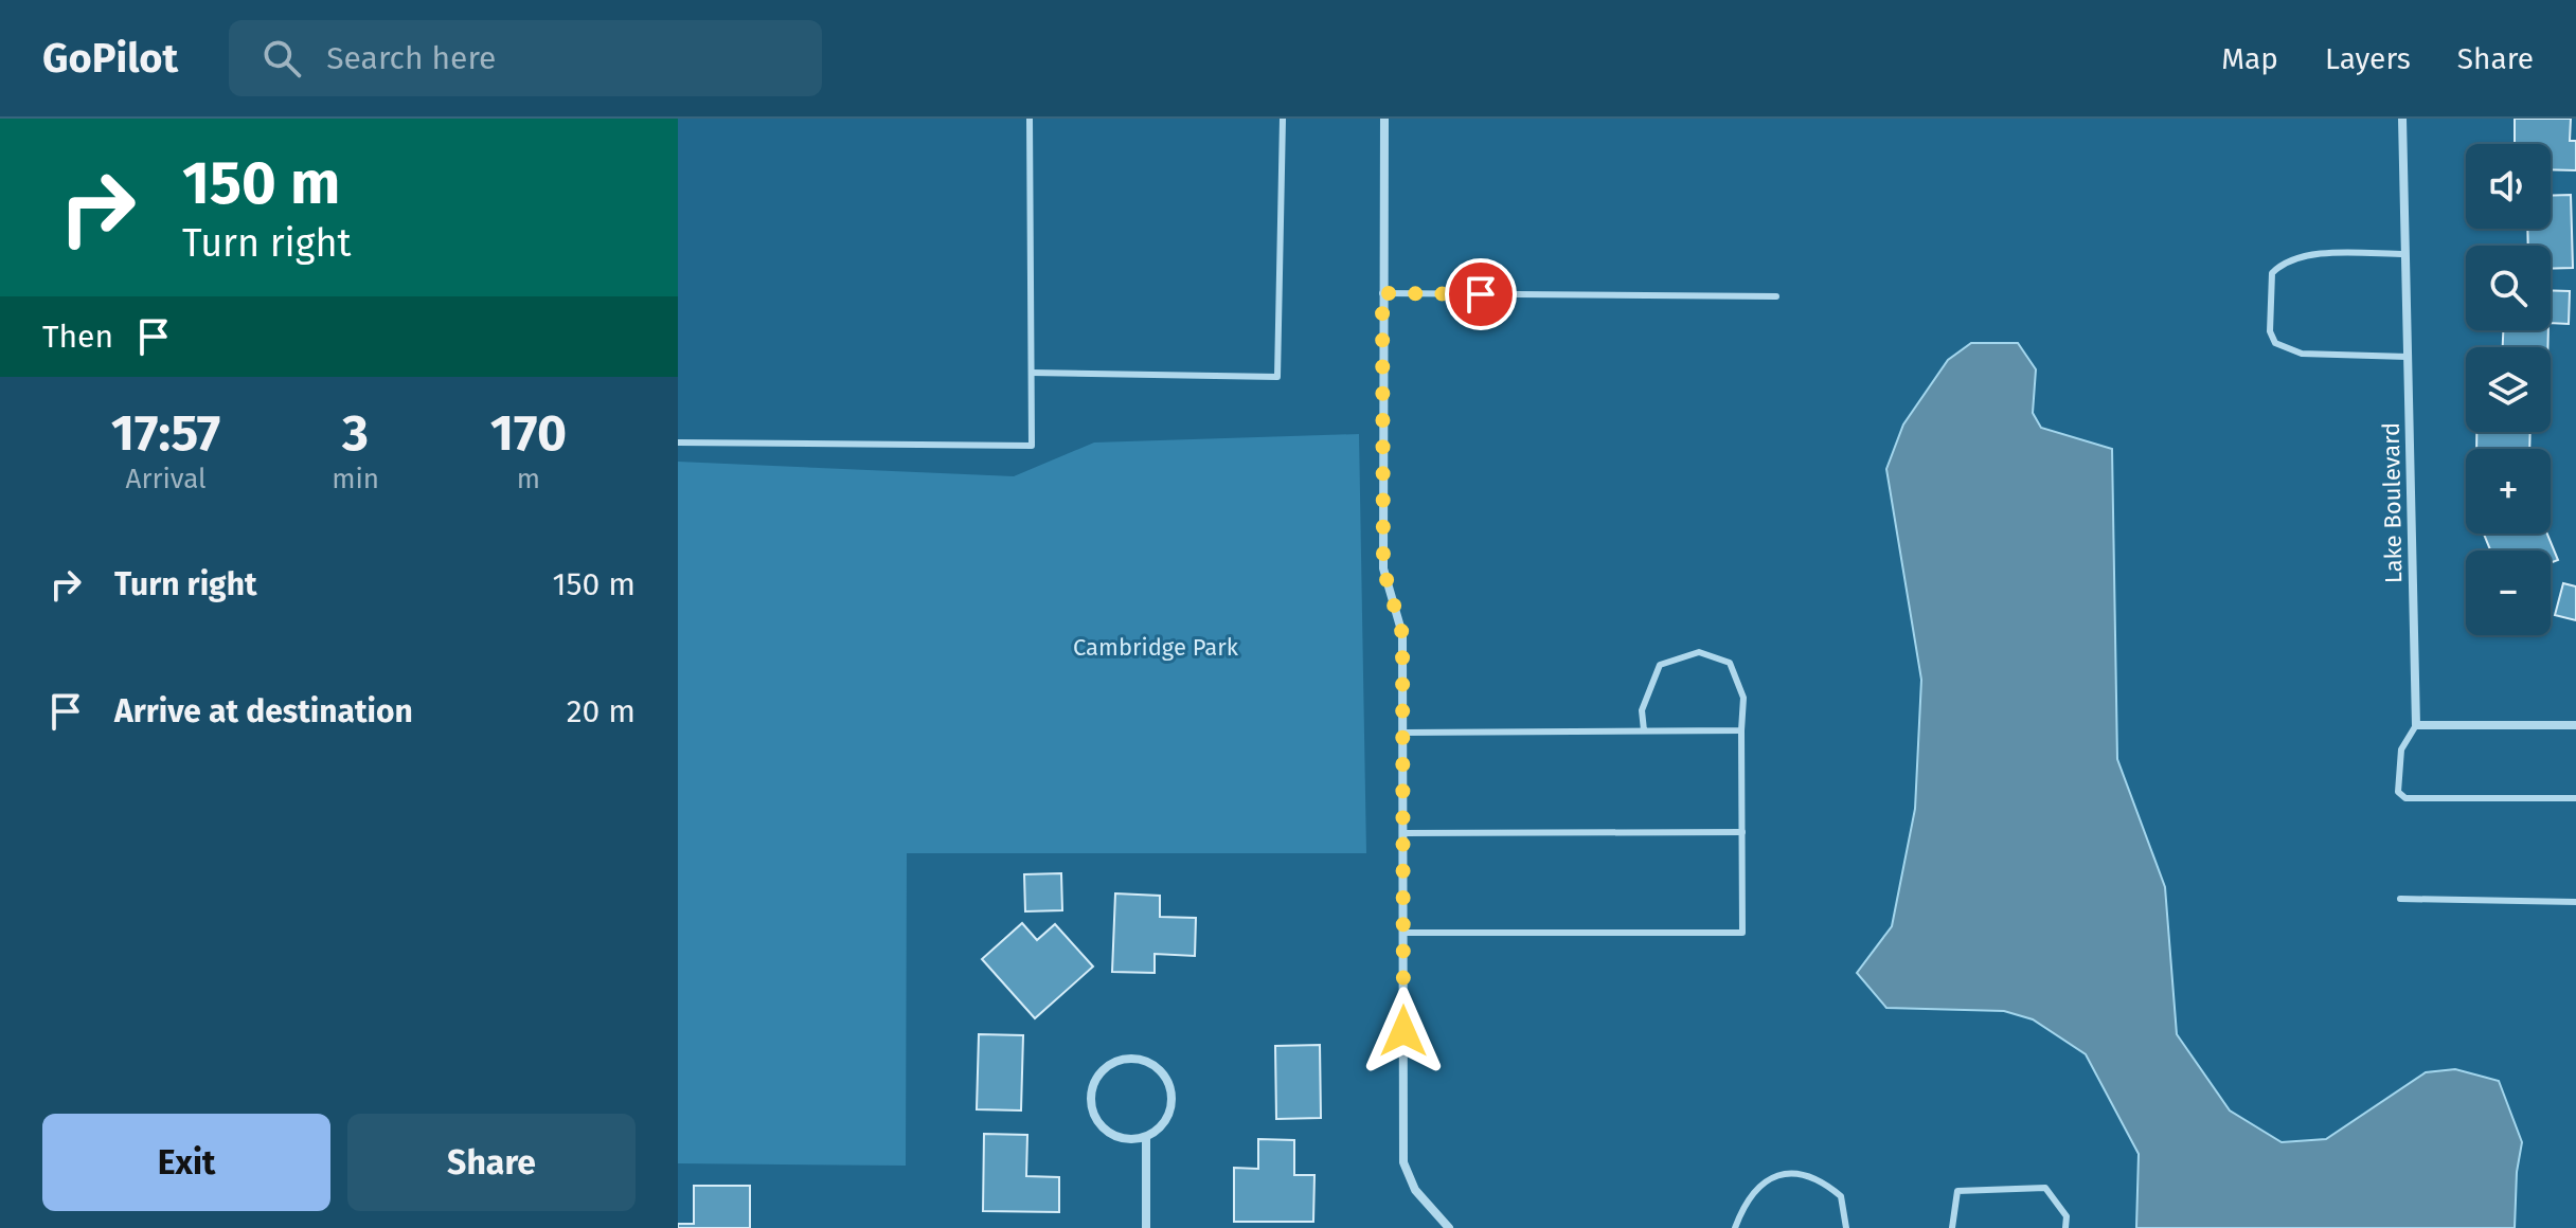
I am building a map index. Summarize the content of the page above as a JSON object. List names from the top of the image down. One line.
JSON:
{"streets":{"street":["Lake Boulevard"]},"parks":["Cambridge Park"],"page":{"header":"GoPilot","search":"Search here","nav":["Map","Layers","Share"],"turn":["150 m","Turn right"],"map_buttons":["+","−"],"then":"Then","eta":["17:57","Arrival","3","min","170","m"],"list":[{"name":"Turn right","value":"150 m"},{"name":"Arrive at destination","value":"20 m"}],"buttons":["Exit","Share"]}}
